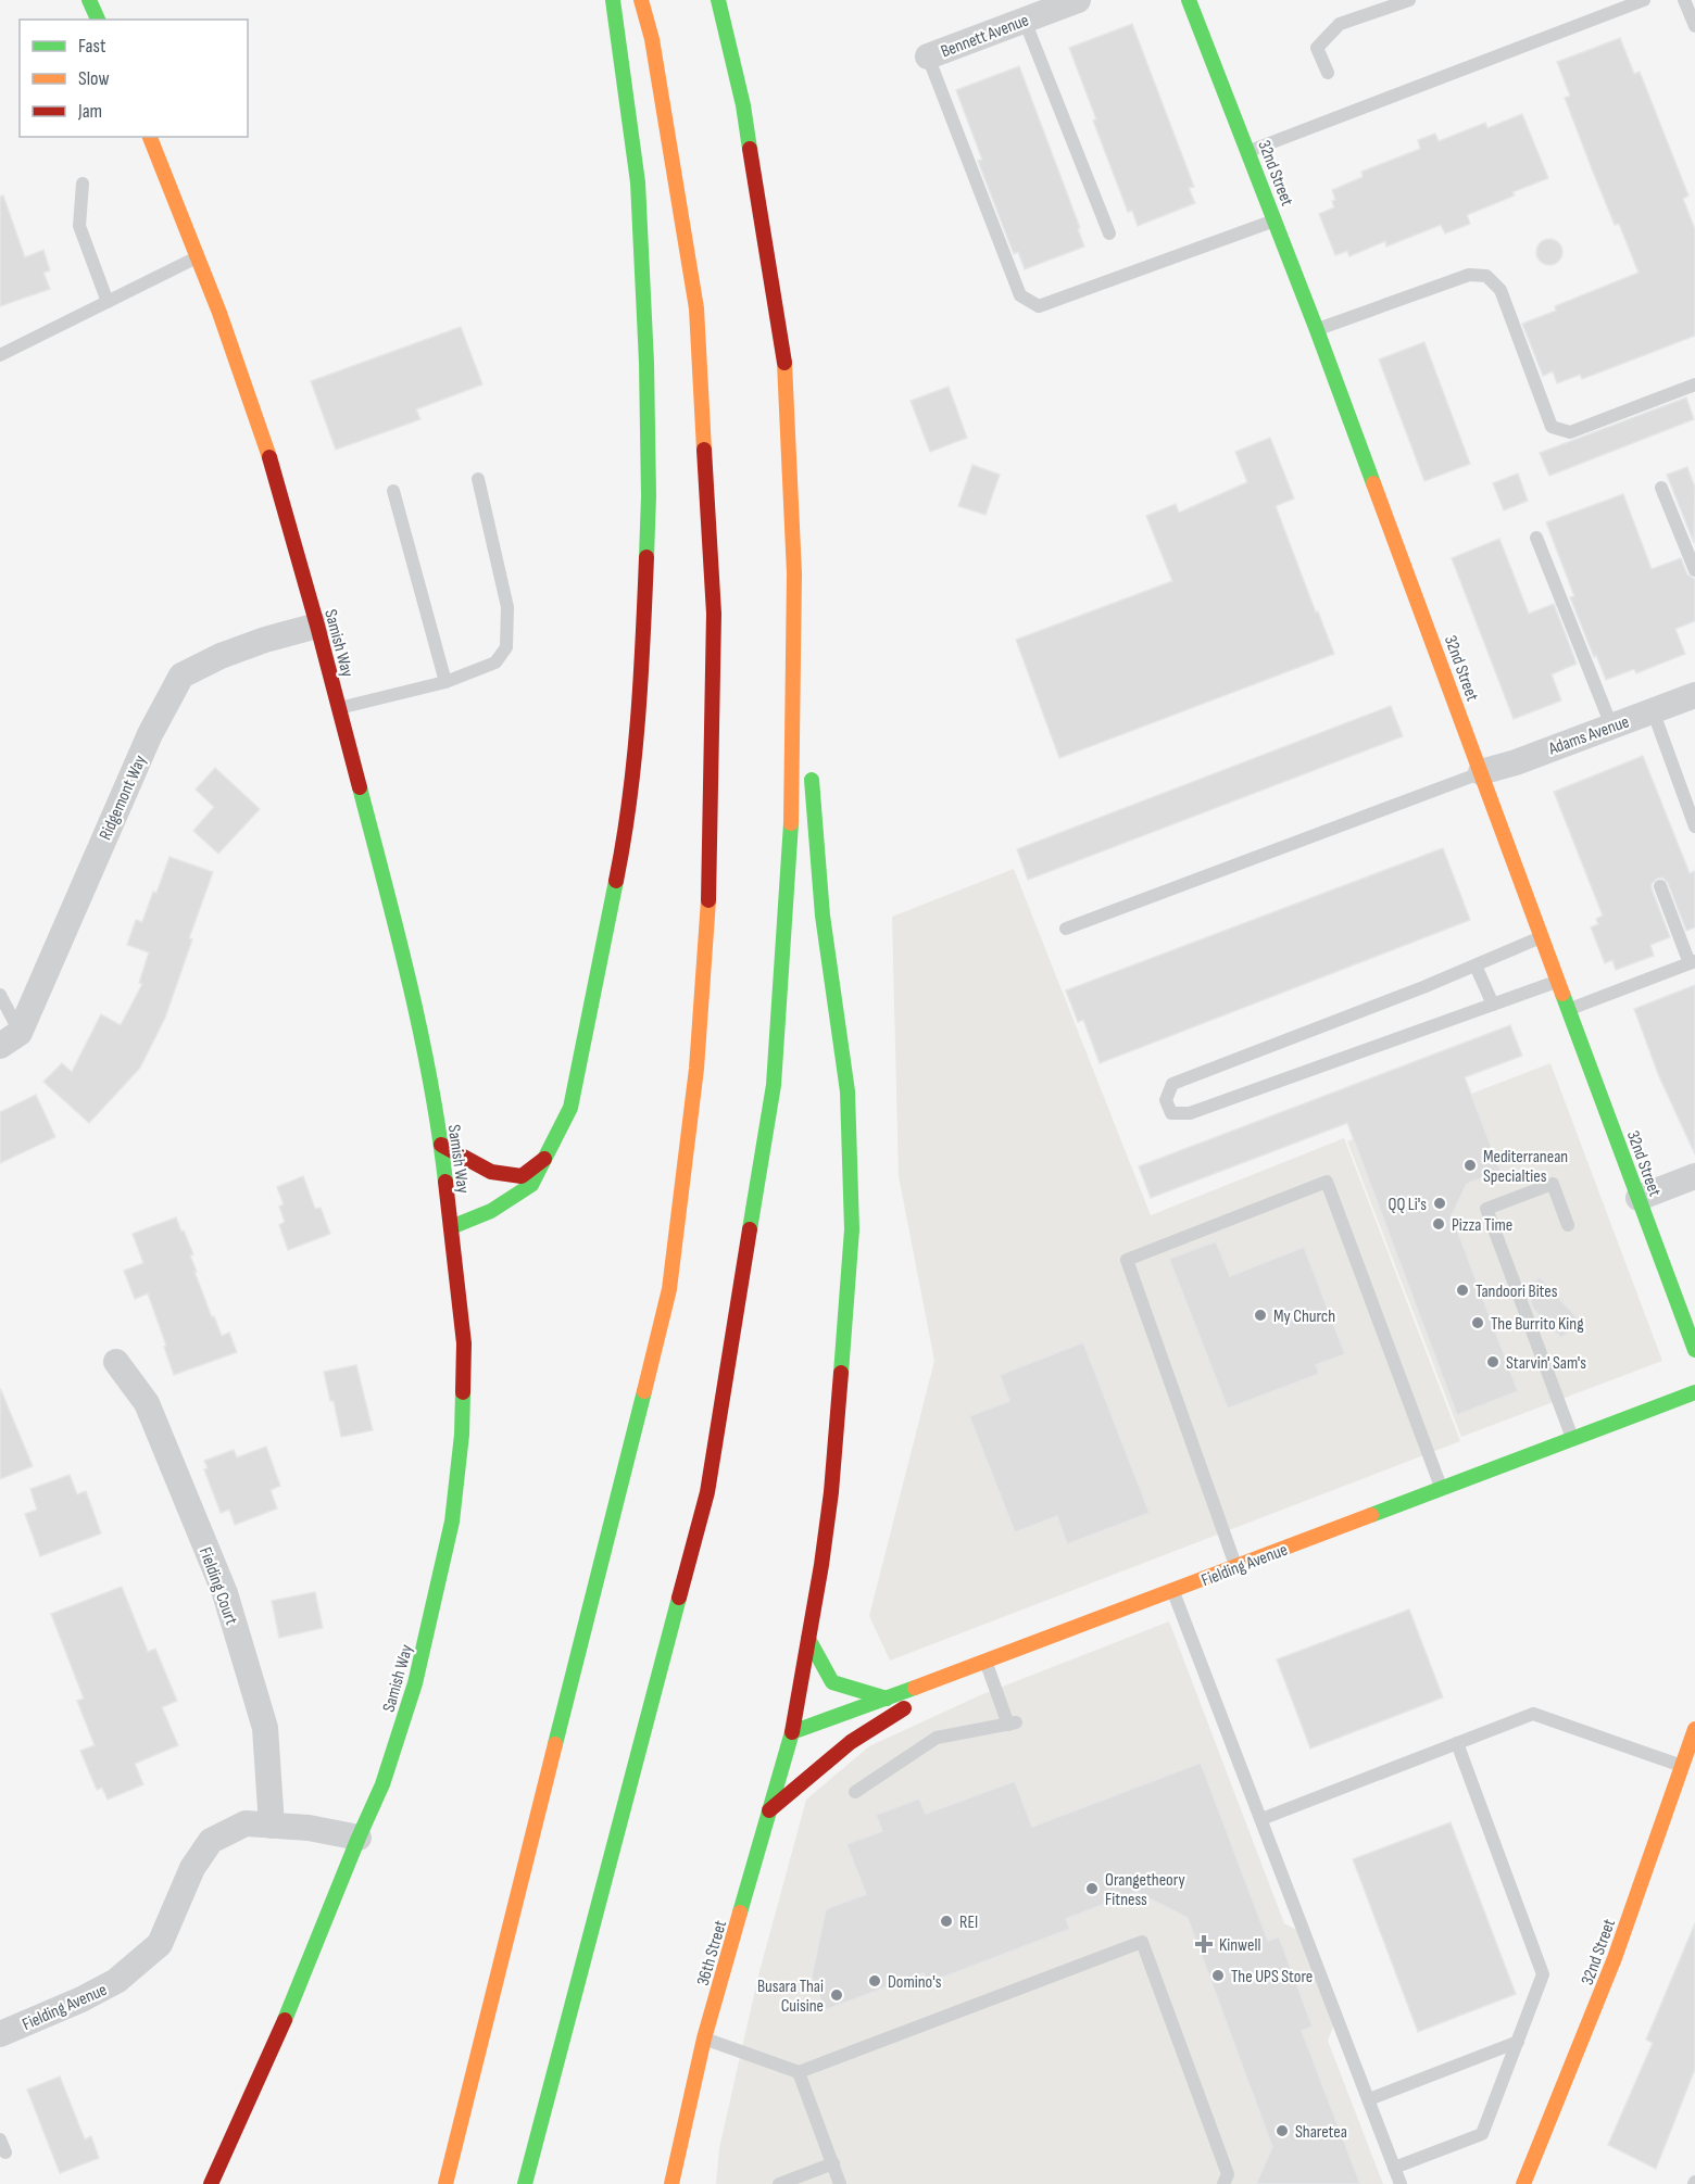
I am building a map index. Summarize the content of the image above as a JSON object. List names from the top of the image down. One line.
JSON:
{"streets":{"main road":["32nd Street","Samish Way","Fielding Avenue","36th Street"],"street":["Bennett Avenue","Adams Avenue","Ridgemont Way","Fielding Court"]},"crossings":[["32nd Street","Adams Avenue"],["Samish Way","Ridgemont Way"],["Samish Way","Fielding Avenue"],["Fielding Avenue","Fielding Court"],["Fielding Avenue","36th Street"]],"places":{"other":["Mediterranean Specialties","QQ Li's","Pizza Time","Tandoori Bites","My Church","The Burrito King","Starvin' Sam's","Orangetheory Fitness","REI","The UPS Store","Domino's","Busara Thai Cuisine","Sharetea"],"health":["Kinwell"]},"legend":["Fast","Slow","Jam"]}
